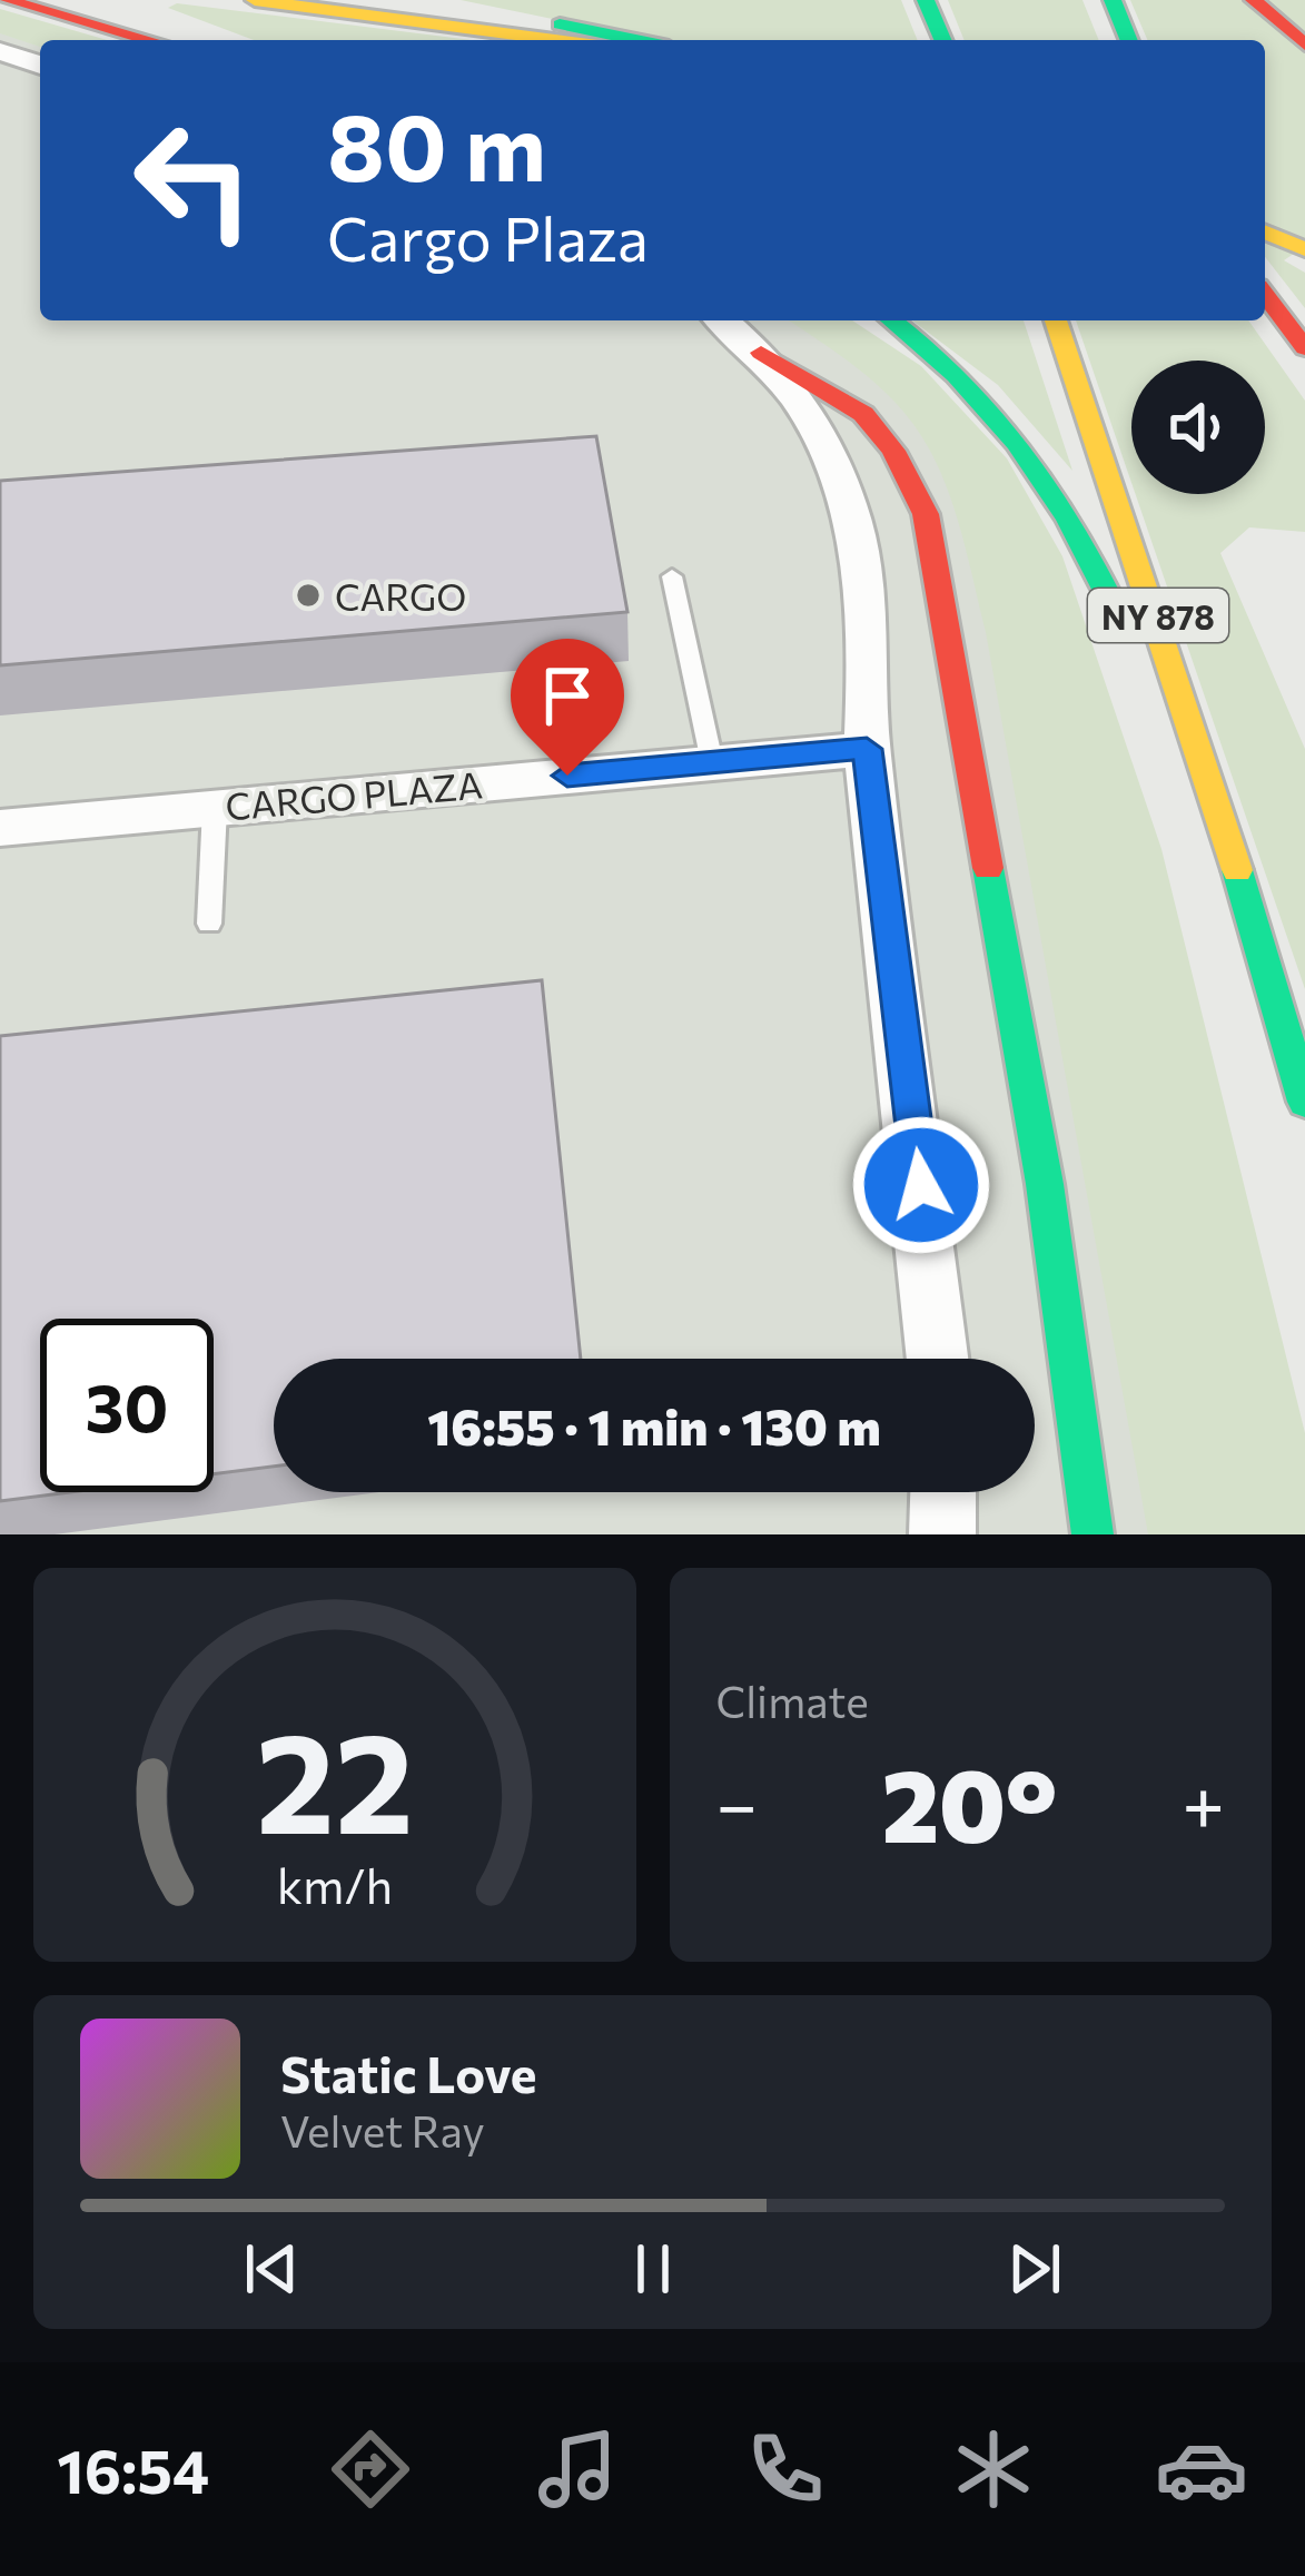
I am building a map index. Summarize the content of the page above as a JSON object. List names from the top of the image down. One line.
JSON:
{"streets":{"main road":["NY 878"],"street":["CARGO PLAZA"]},"places":["CARGO"],"page":{"turn":["80 m","Cargo Plaza"],"limit":"30","trip":"16:55 · 1 min · 130 m","tile":"Climate","heat":["−","20°","+"],"song":["Static Love","Velvet Ray"],"tabs":"16:54","gauge":["22","km/h"]}}
